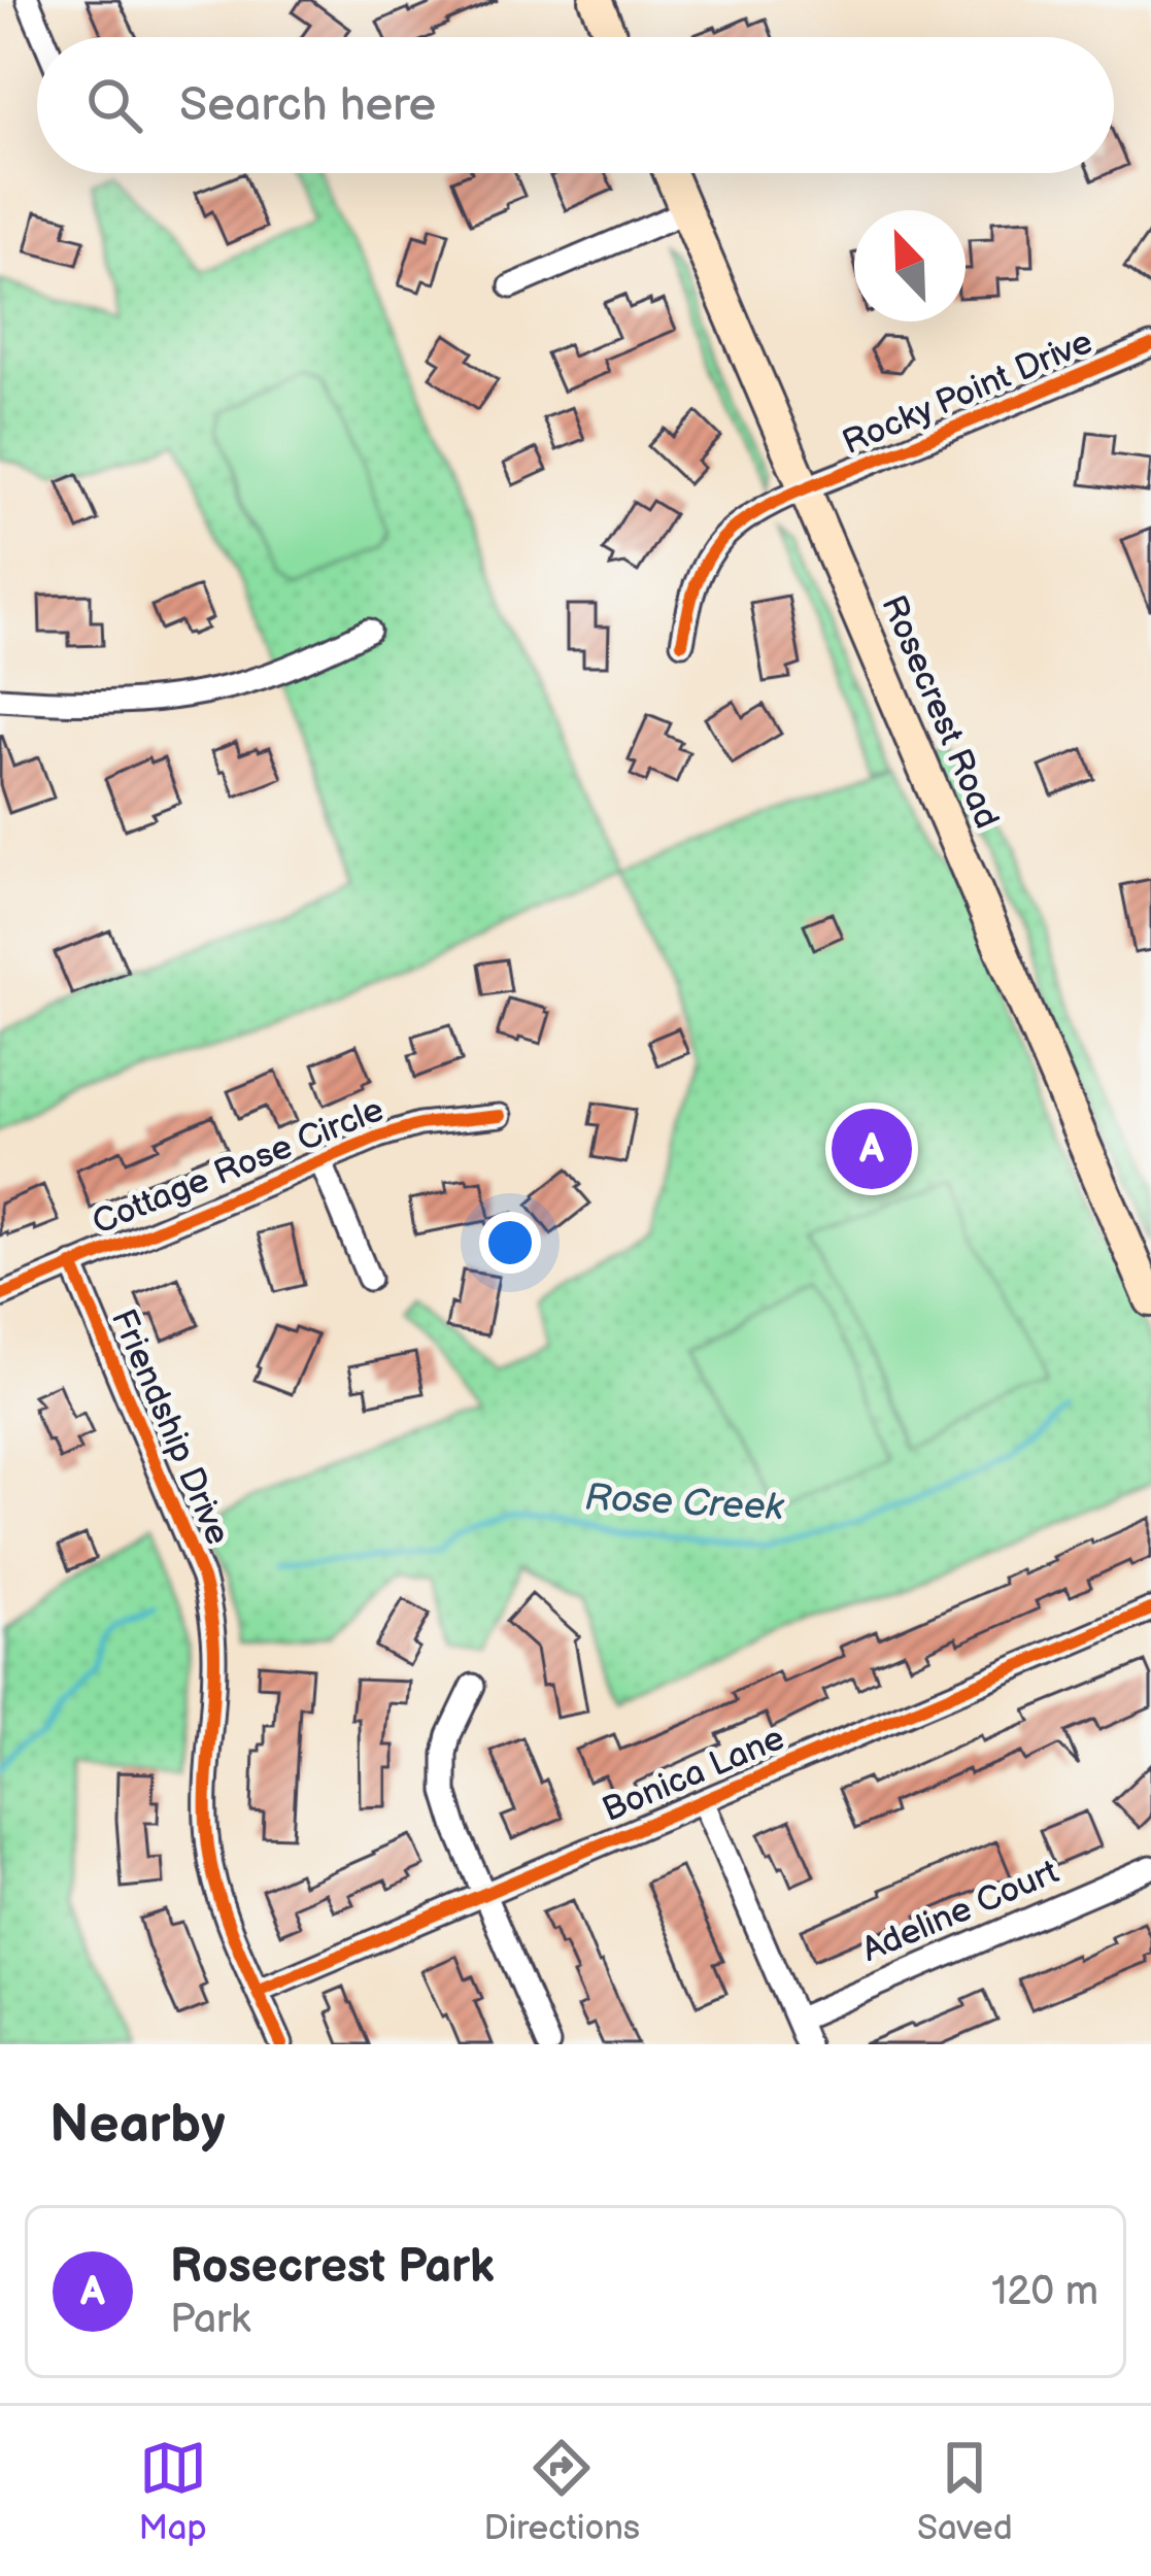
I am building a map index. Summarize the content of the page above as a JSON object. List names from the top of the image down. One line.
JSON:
{"streets":{"main road":["Rosecrest Road"],"street":["Rocky Point Drive","Cottage Rose Circle","Friendship Drive","Bonica Lane","Adeline Court"]},"crossings":[["Rocky Point Drive","Rosecrest Road"],["Cottage Rose Circle","Friendship Drive"],["Friendship Drive","Bonica Lane"]],"water":["Rose Creek"],"north":"top left","page":{"search":"Search here","pins":"A","heading":"Nearby","list":[{"mark":"A","name":"Rosecrest Park","note":"Park","value":"120 m"}],"nav":["Map","Directions","Saved"]}}
